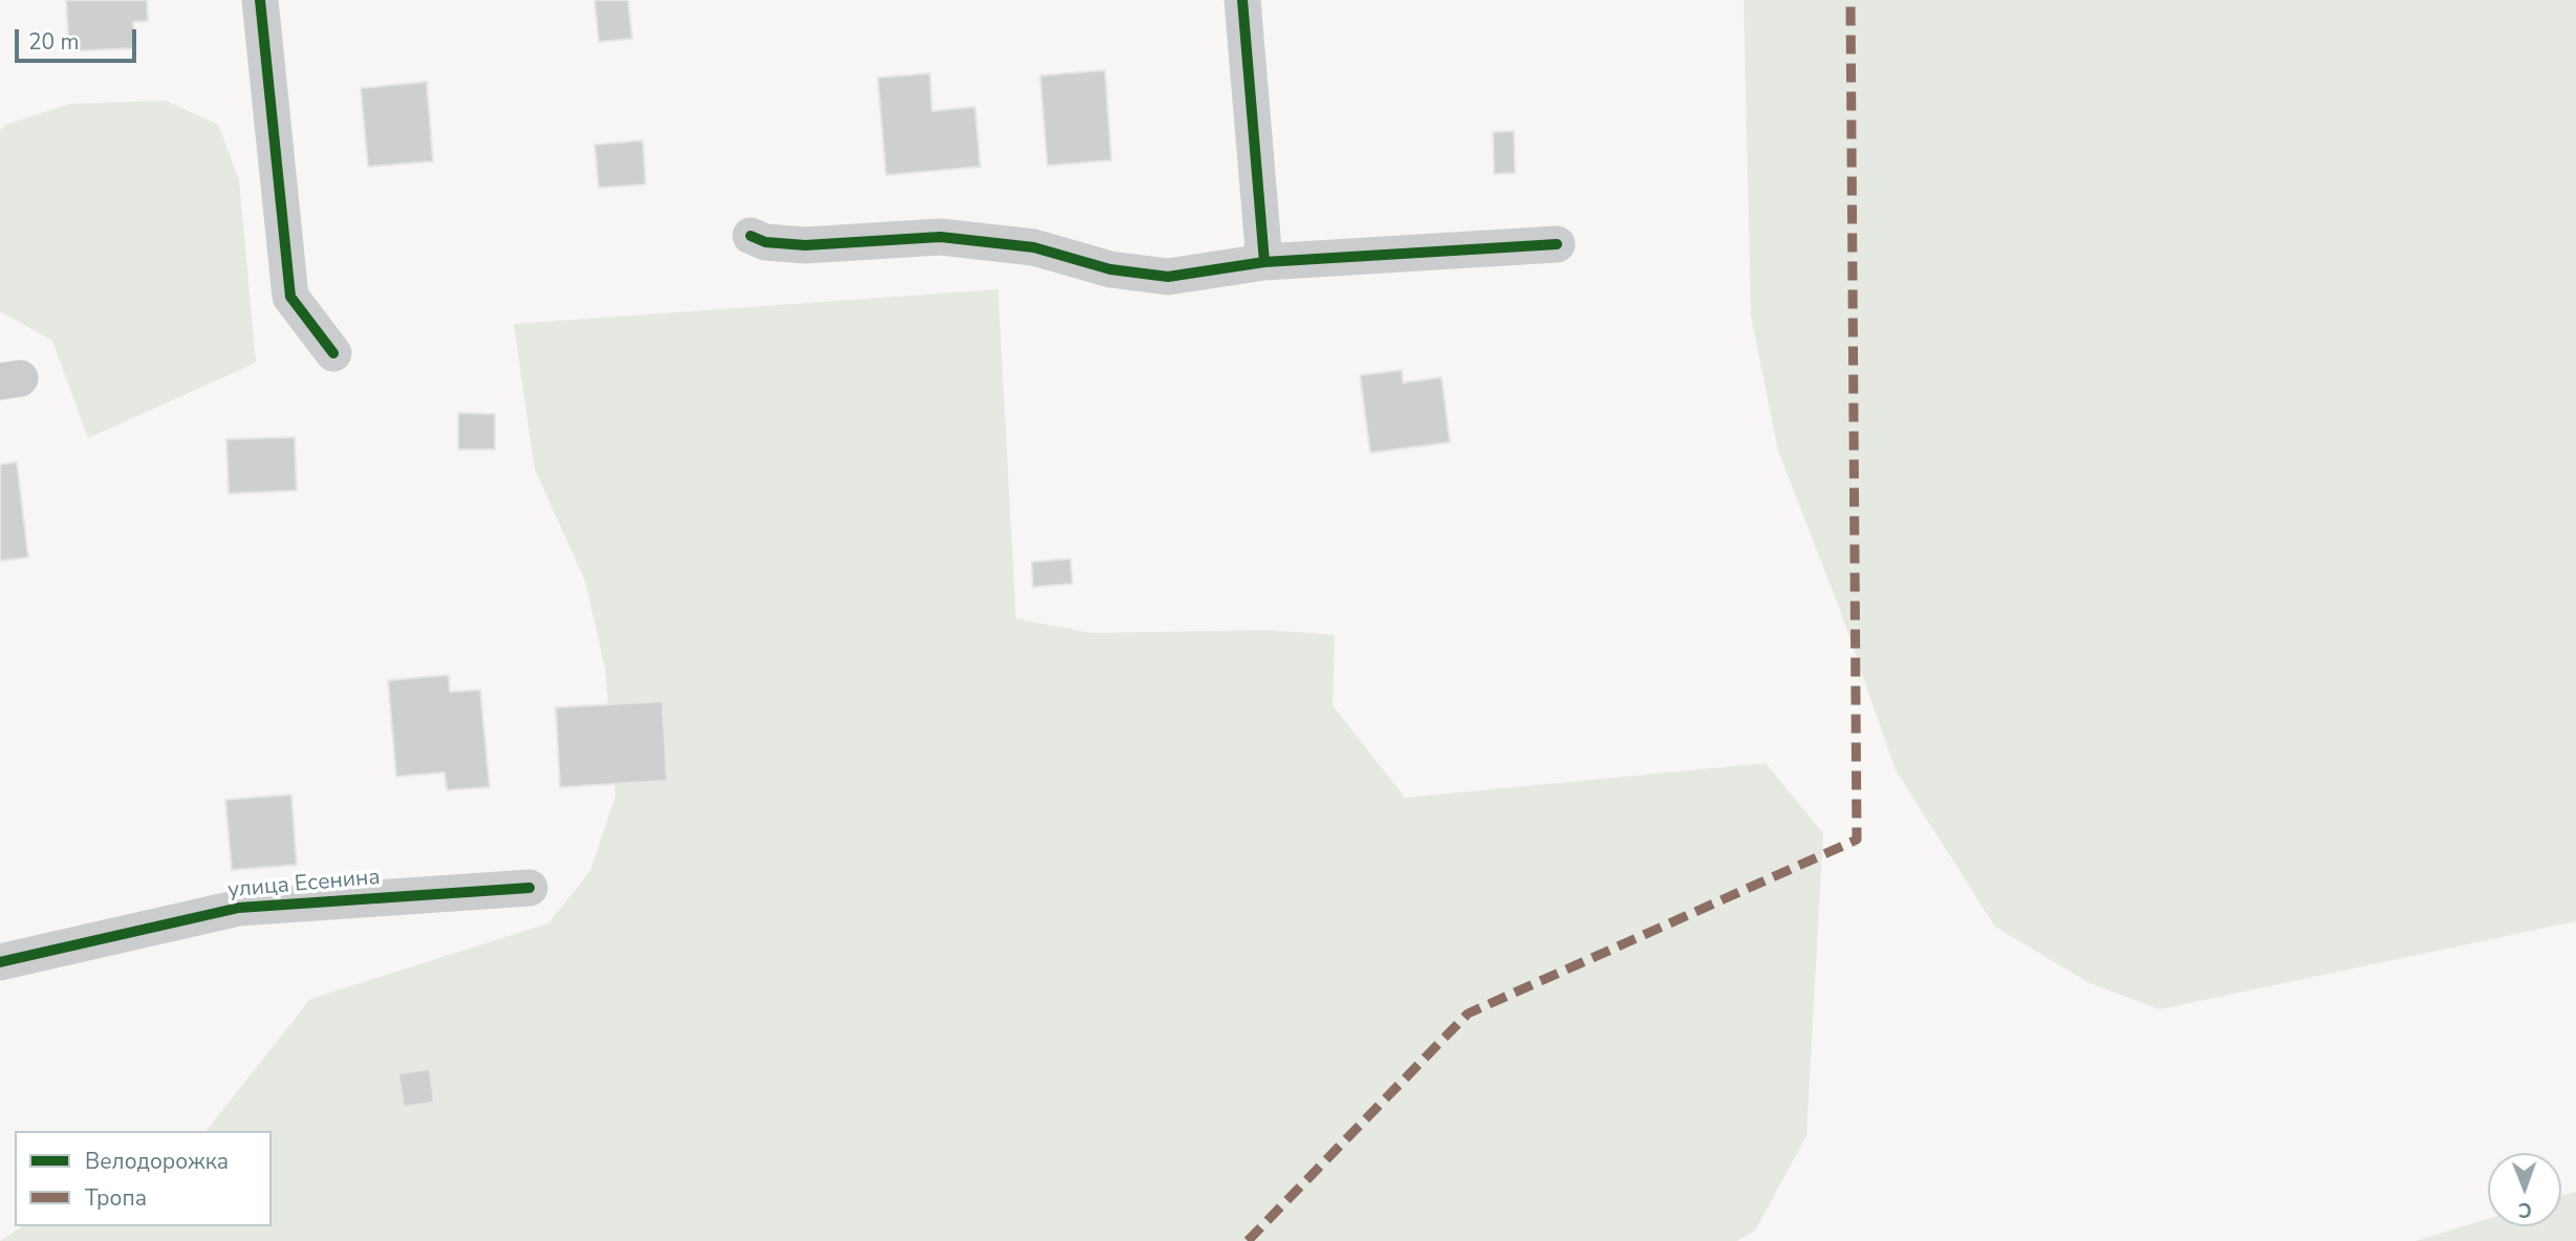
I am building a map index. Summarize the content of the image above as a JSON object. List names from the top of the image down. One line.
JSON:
{"streets":{"street":["улица Есенина"]},"legend":["Велодорожка","Тропа"],"scale_bar":"20 m","north":"bottom"}
